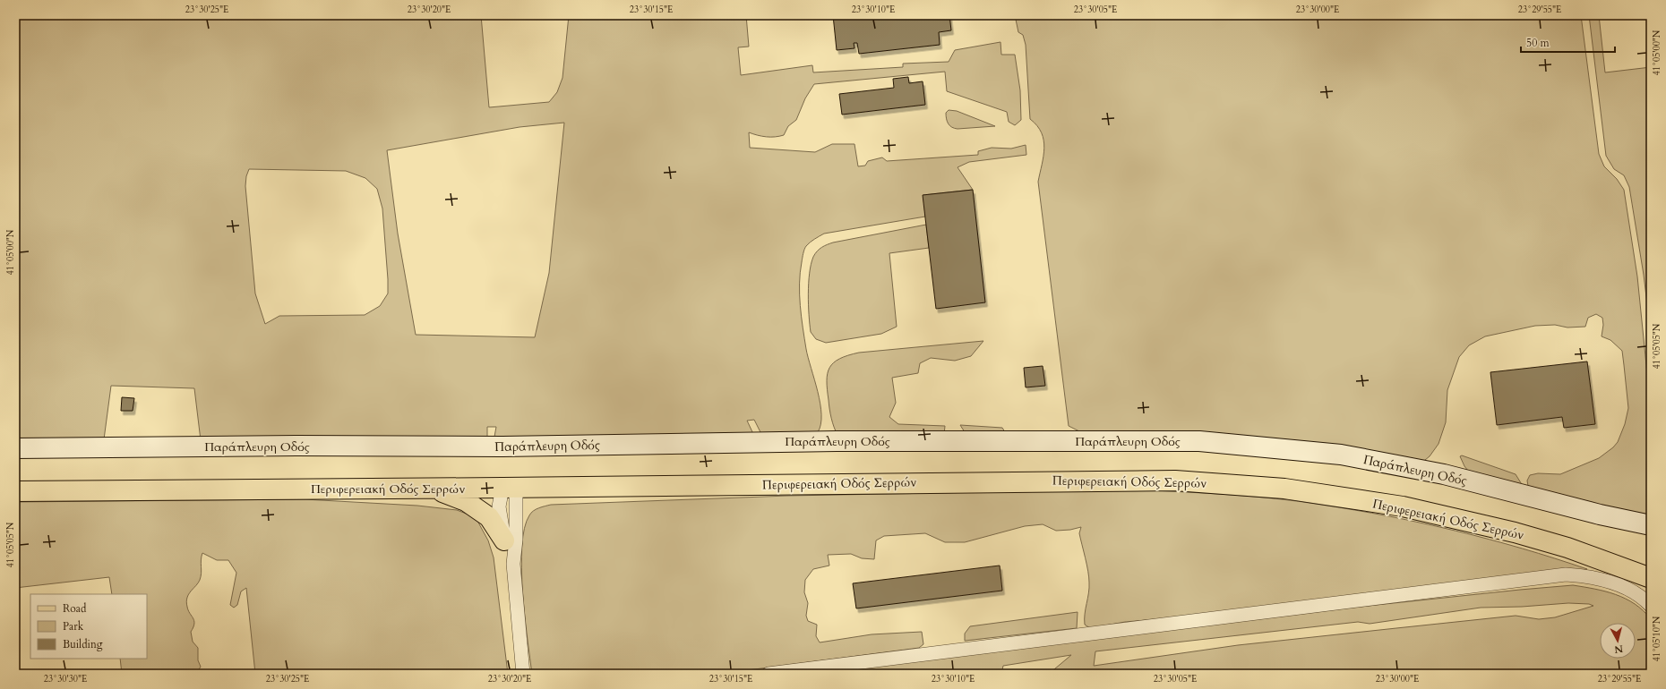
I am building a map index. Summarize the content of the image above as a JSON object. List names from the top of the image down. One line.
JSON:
{"streets":{"main road":["Περιφερειακή Οδός Σερρών"],"street":["Παράπλευρη Οδός"]},"legend":["Road","Park","Building"],"scale_bar":"50 m","north":"bottom","coordinates":["23°30'25\"E","23°30'20\"E","23°30'15\"E","23°30'10\"E","23°30'05\"E","23°30'00\"E","23°29'55\"E","41°05'00\"N","41°05'05\"N","41°05'10\"N","23°30'30\"E"]}
